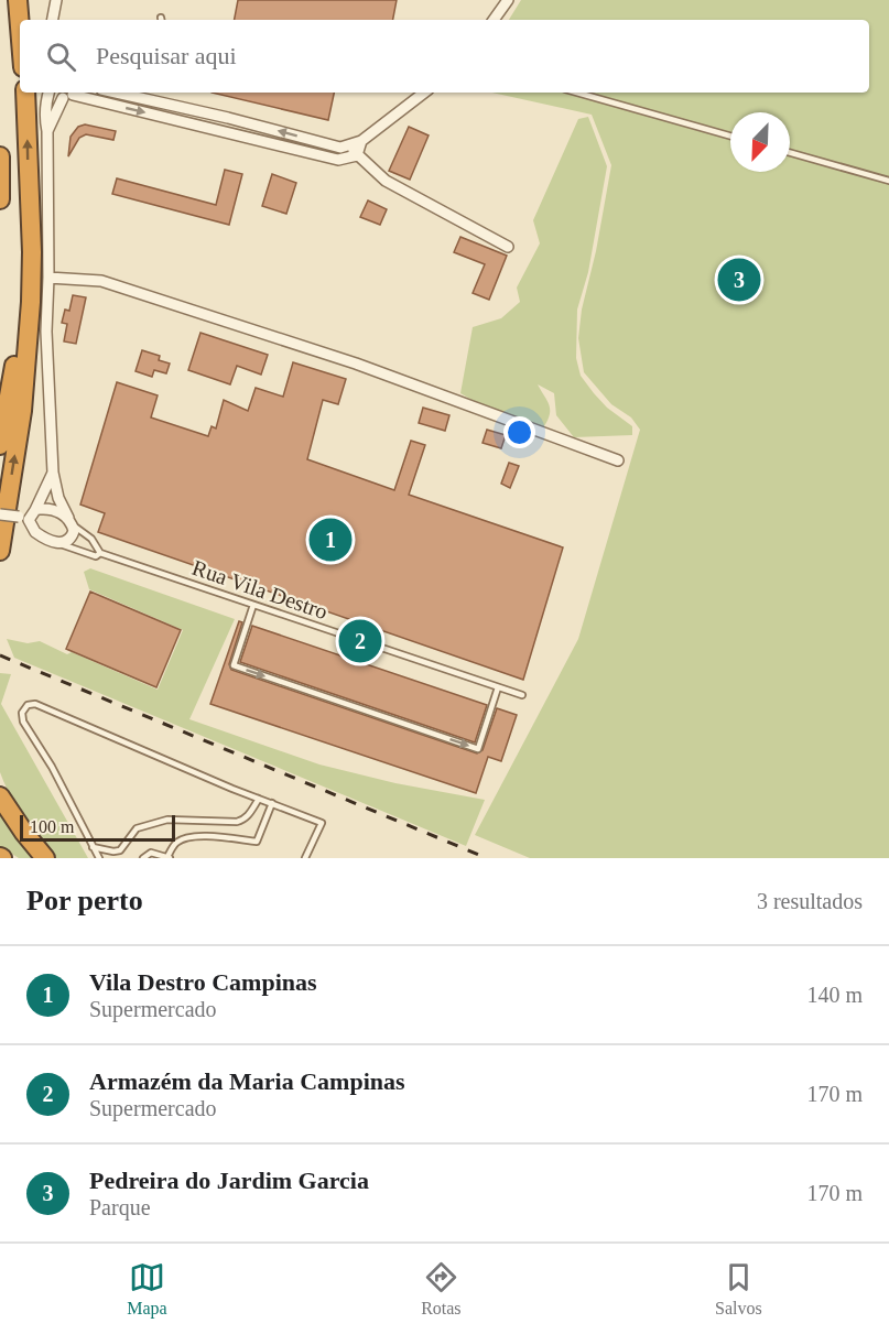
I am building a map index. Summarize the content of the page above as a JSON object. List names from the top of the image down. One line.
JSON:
{"streets":{"lane":["Rua Vila Destro"]},"scale_bar":"100 m","north":"bottom left","page":{"search":"Pesquisar aqui","pins":["3","1","2"],"scale":"100 m","heading":["Por perto","3 resultados"],"list":[{"mark":"1","name":"Vila Destro Campinas","note":"Supermercado","value":"140 m"},{"mark":"2","name":"Armazém da Maria Campinas","note":"Supermercado","value":"170 m"},{"mark":"3","name":"Pedreira do Jardim Garcia","note":"Parque","value":"170 m"}],"nav":["Mapa","Rotas","Salvos"]}}
